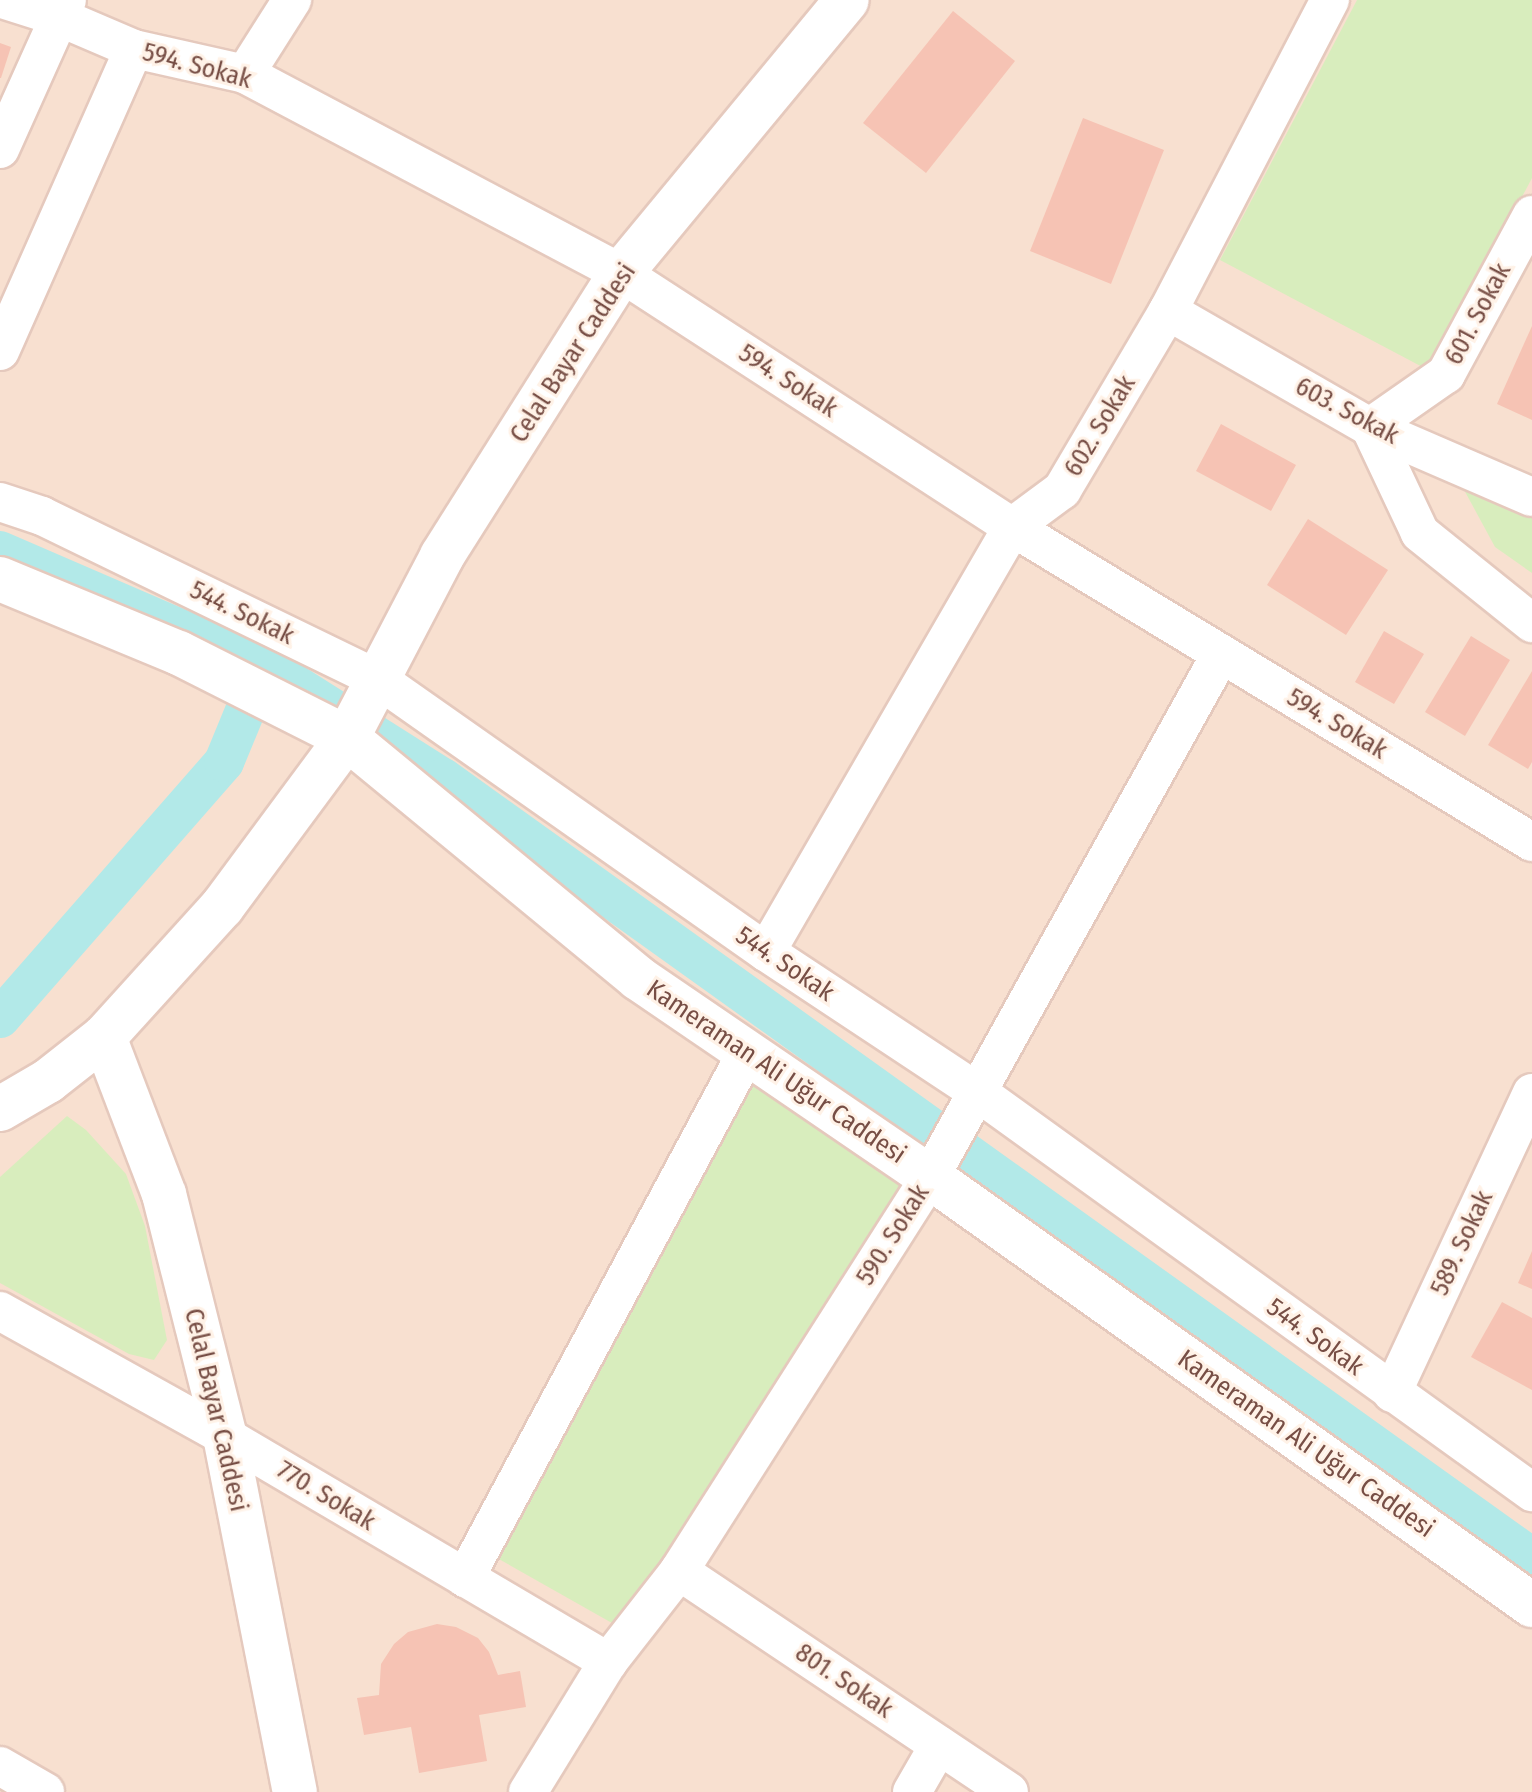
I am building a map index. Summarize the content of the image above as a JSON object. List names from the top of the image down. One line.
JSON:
{"streets":{"street":["594. Sokak","601. Sokak","Celal Bayar Caddesi","603. Sokak","602. Sokak","544. Sokak","Kameraman Ali Uğur Caddesi","590. Sokak","589. Sokak","770. Sokak","801. Sokak"]},"crossings":[["594. Sokak","Celal Bayar Caddesi"],["594. Sokak","602. Sokak"],["594. Sokak","590. Sokak"],["601. Sokak","603. Sokak"],["Celal Bayar Caddesi","544. Sokak"],["Celal Bayar Caddesi","Kameraman Ali Uğur Caddesi"],["Celal Bayar Caddesi","770. Sokak"],["603. Sokak","602. Sokak"],["602. Sokak","544. Sokak"],["544. Sokak","590. Sokak"],["544. Sokak","589. Sokak"],["Kameraman Ali Uğur Caddesi","590. Sokak"],["590. Sokak","770. Sokak"],["590. Sokak","801. Sokak"]]}
